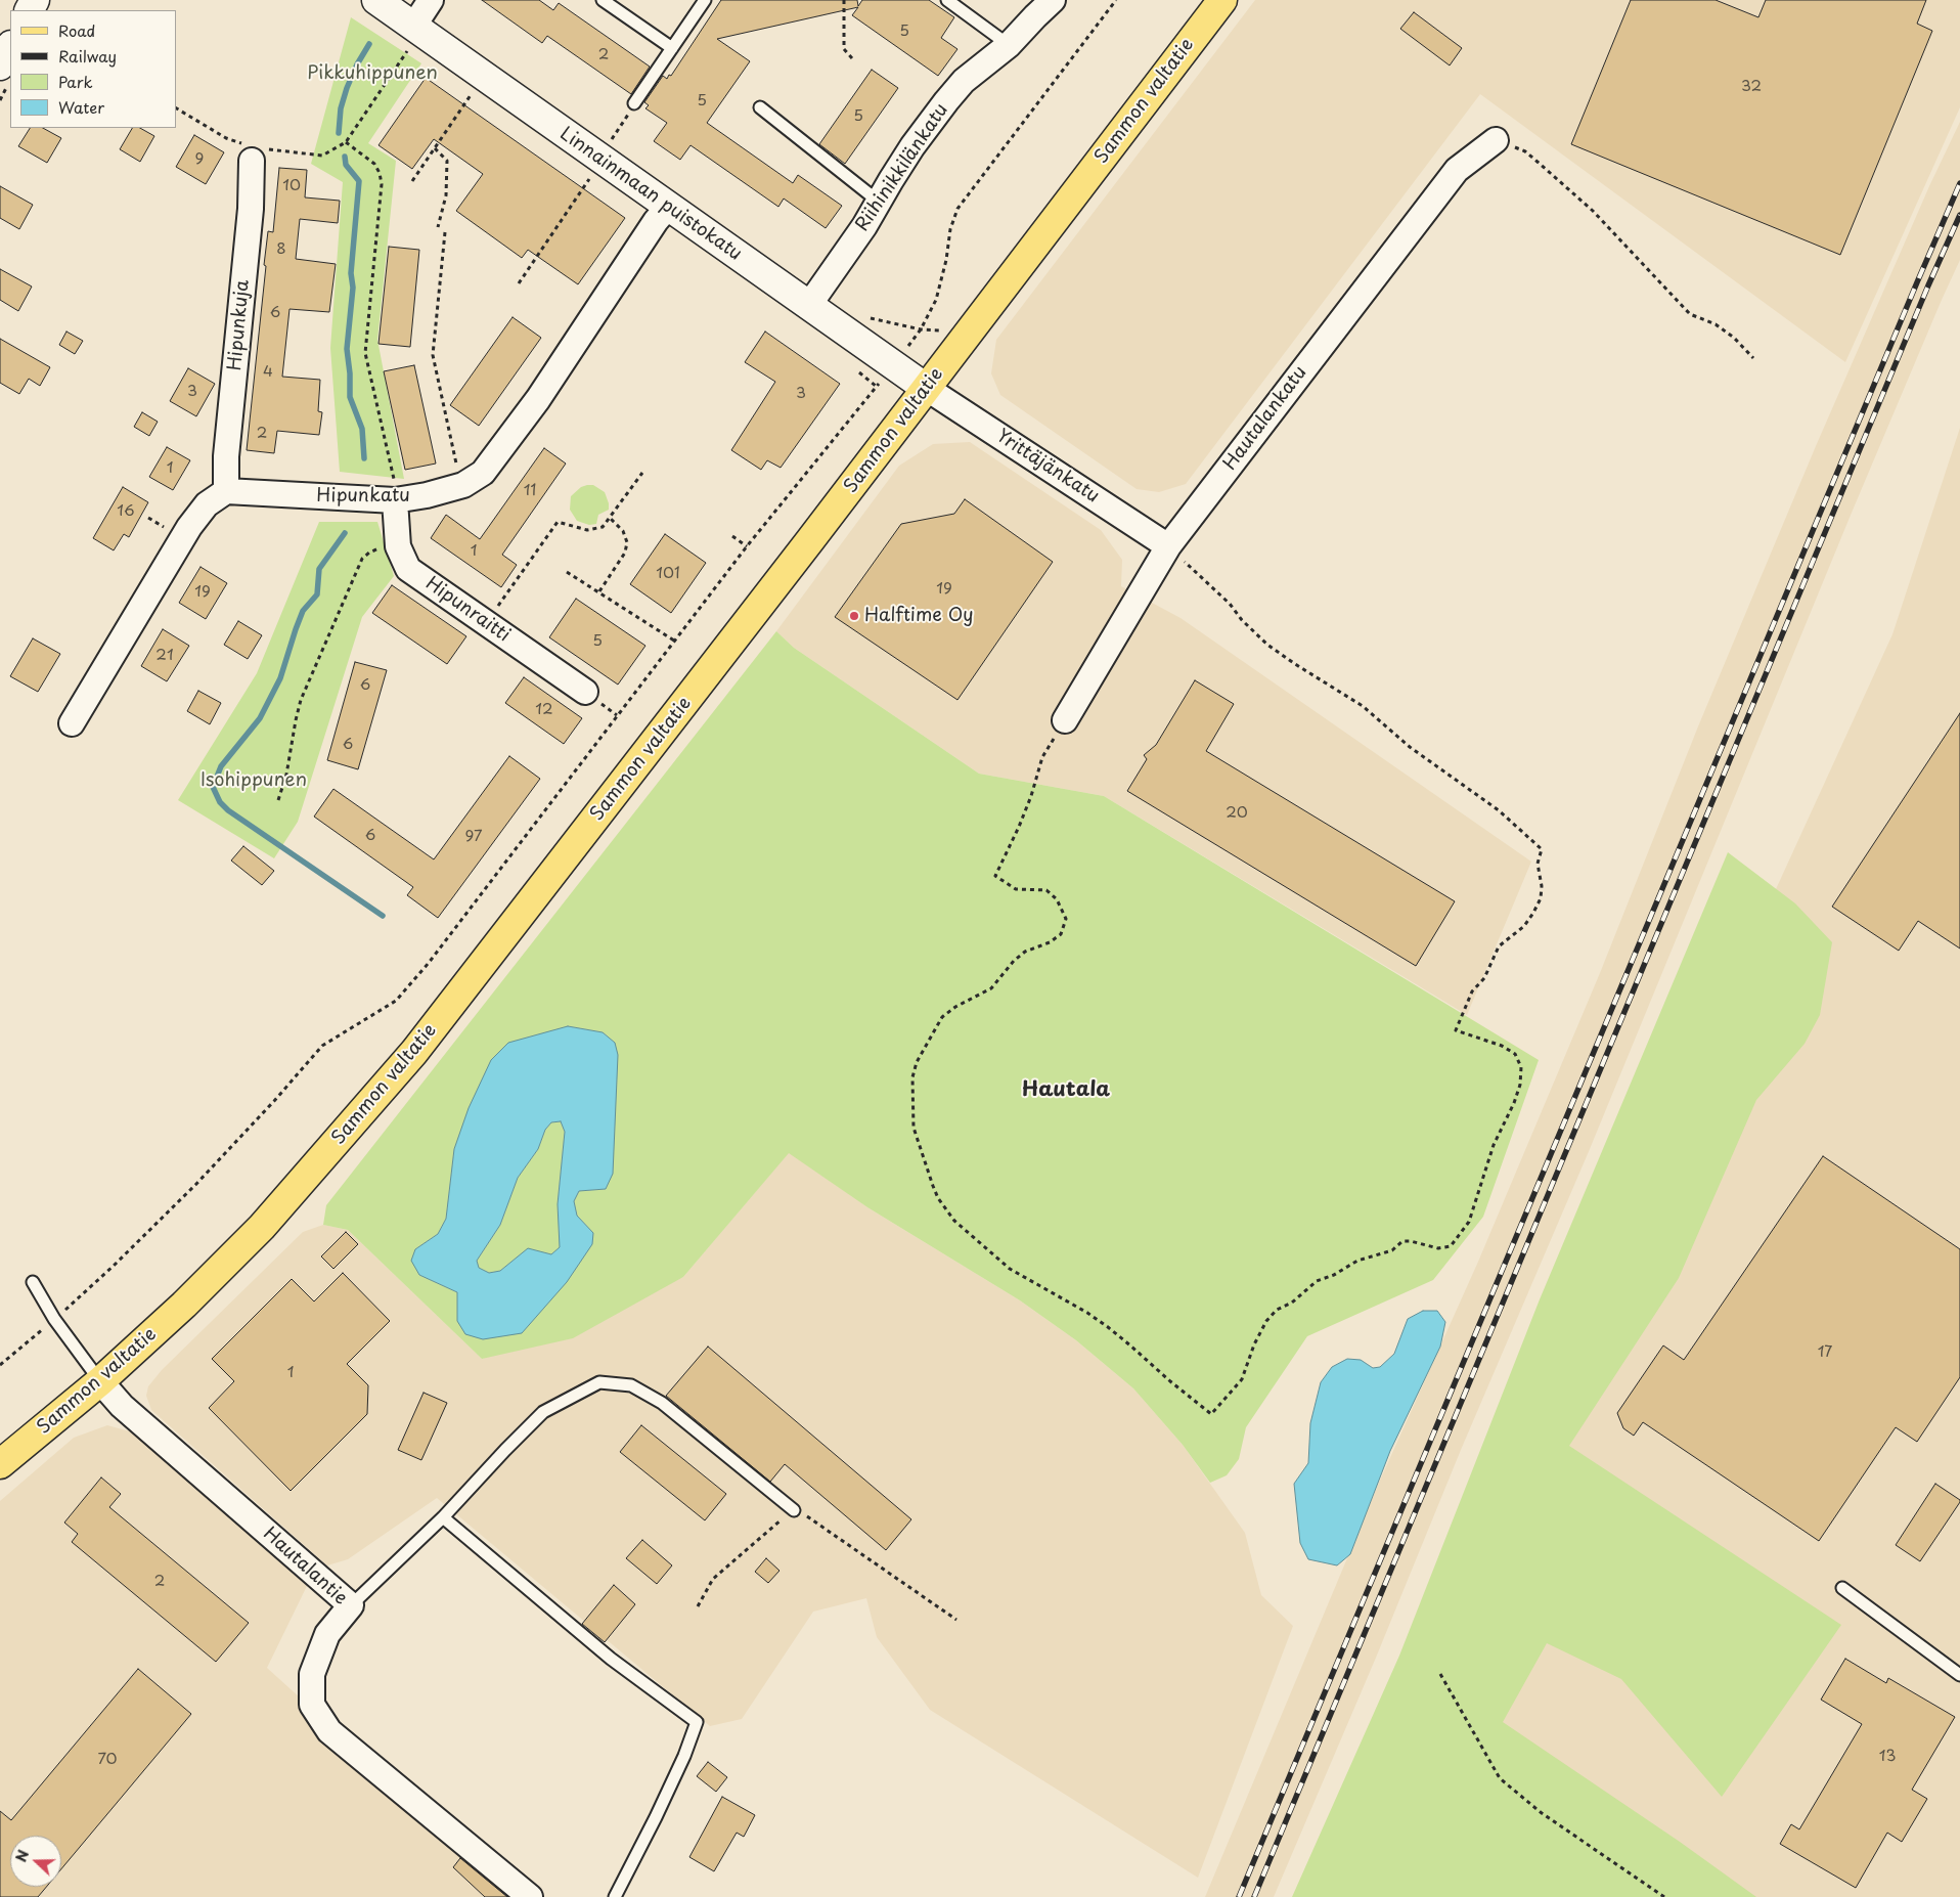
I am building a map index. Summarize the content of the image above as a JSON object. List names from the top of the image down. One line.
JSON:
{"streets":{"main road":["Sammon valtatie"],"street":["Riihinikkilänkatu","Linnainmaan puistokatu","Hipunkuja","Hautalankatu","Yrittäjänkatu","Hipunkatu","Hipunraitti","Hautalantie"]},"crossings":[["Sammon valtatie","Linnainmaan puistokatu"],["Sammon valtatie","Yrittäjänkatu"],["Sammon valtatie","Hautalantie"],["Riihinikkilänkatu","Linnainmaan puistokatu"],["Linnainmaan puistokatu","Yrittäjänkatu"],["Linnainmaan puistokatu","Hipunkatu"],["Hipunkuja","Hipunkatu"],["Hautalankatu","Yrittäjänkatu"],["Hipunkatu","Hipunraitti"]],"districts":["Hautala"],"parks":["Pikkuhippunen","Isohippunen"],"places":["Halftime Oy"],"house_numbers":["5","2","32","5","5","9","10","8","6","4","3","3","2","1","11","16","1","101","19","19","5","21","6","12","6","20","6","97","17","1","2","13","70"],"legend":["Road","Railway","Park","Water"],"north":"left"}
